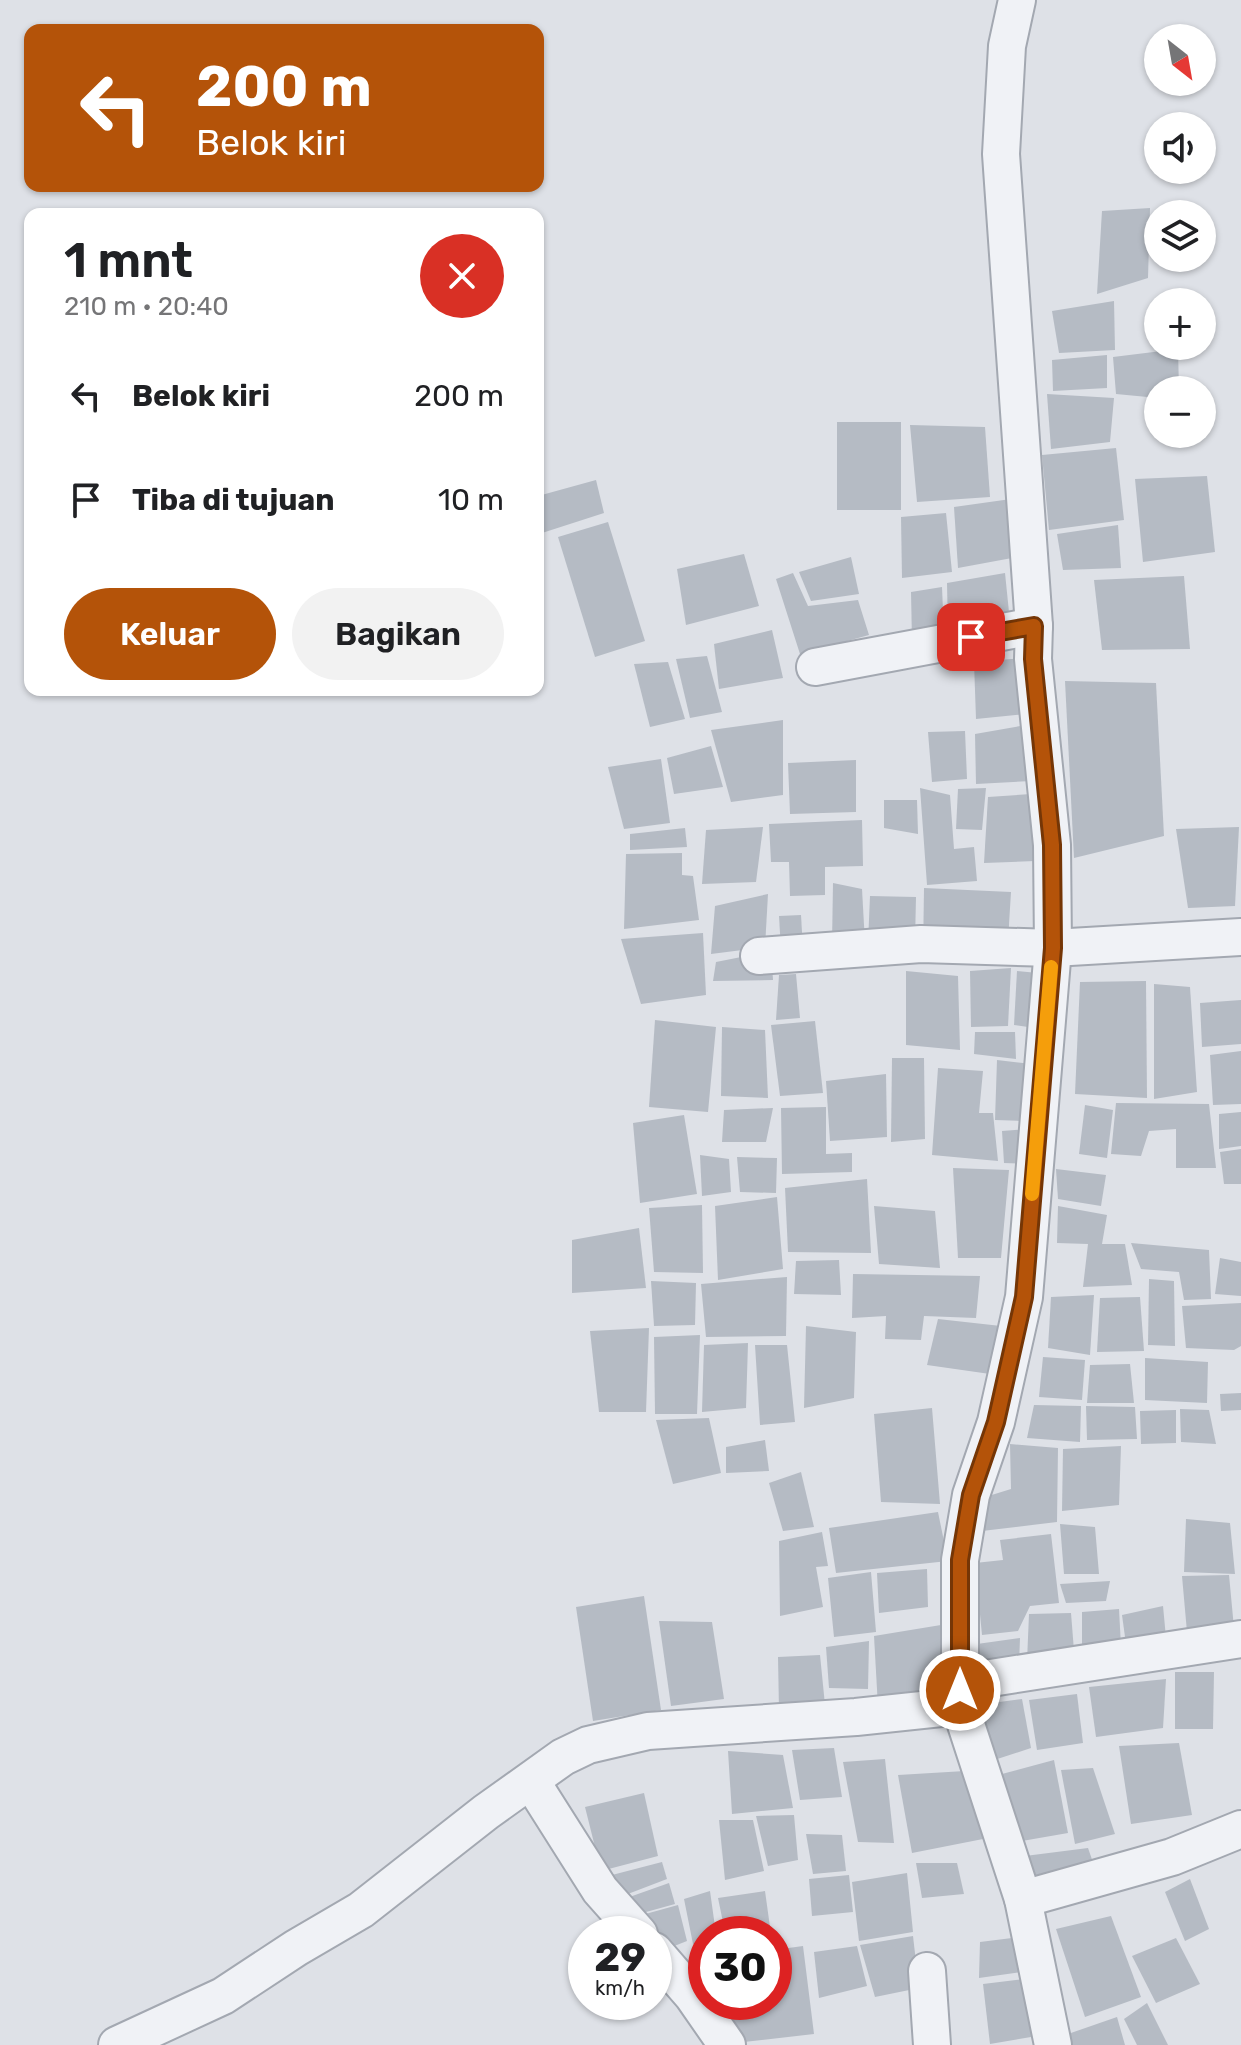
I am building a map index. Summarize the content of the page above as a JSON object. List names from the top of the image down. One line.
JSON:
{"north":"bottom right","page":{"map_buttons":["+","−"],"turn":["200 m","Belok kiri"],"heading":["1 mnt","210 m · 20:40"],"list":[{"name":"Belok kiri","value":"200 m"},{"name":"Tiba di tujuan","value":"10 m"}],"buttons":["Keluar","Bagikan"],"speed":"29 km/h","limit":"30"}}
